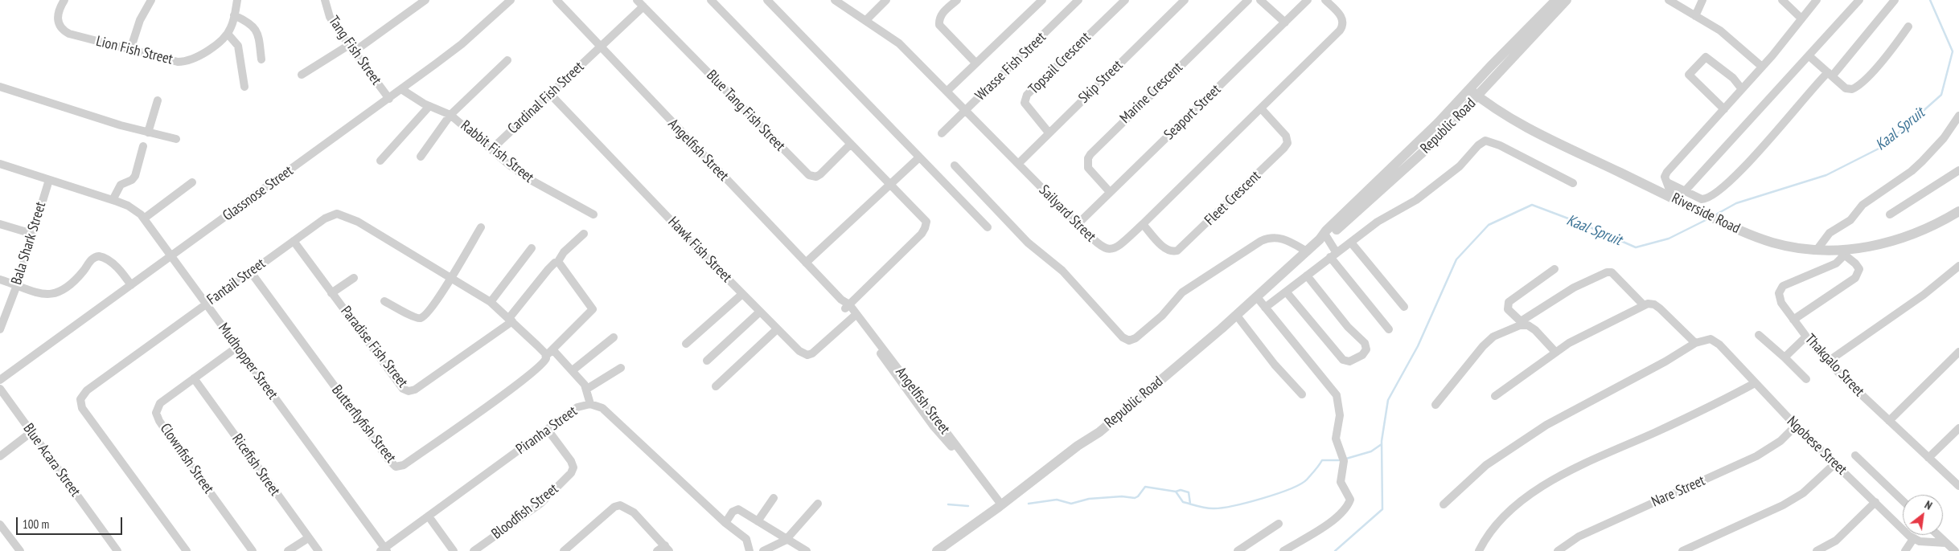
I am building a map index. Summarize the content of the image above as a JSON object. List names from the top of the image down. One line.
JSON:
{"streets":{"street":["Lion Fish Street","Tang Fish Street","Topsail Crescent","Wrasse Fish Street","Skip Street","Marine Crescent","Cardinal Fish Street","Blue Tang Fish Street","Seaport Street","Republic Road","Angelfish Street","Rabbit Fish Street","Glassnose Street","Fleet Crescent","Sailyard Street","Riverside Road","Bala Shark Street","Hawk Fish Street","Fantail Street","Paradise Fish Street","Mudhopper Street","Thakgalo Street","Butterflyfish Street","Piranha Street","Ngobese Street","Clownfish Street","Blue Acara Street","Ricefish Street","Nare Street","Bloodfish Street"]},"crossings":[["Tang Fish Street","Glassnose Street"],["Topsail Crescent","Skip Street"],["Wrasse Fish Street","Sailyard Street"],["Skip Street","Sailyard Street"],["Marine Crescent","Seaport Street"],["Cardinal Fish Street","Angelfish Street"],["Cardinal Fish Street","Rabbit Fish Street"],["Cardinal Fish Street","Hawk Fish Street"],["Seaport Street","Sailyard Street"],["Republic Road","Angelfish Street"],["Republic Road","Riverside Road"],["Angelfish Street","Hawk Fish Street"],["Rabbit Fish Street","Glassnose Street"],["Glassnose Street","Mudhopper Street"],["Fleet Crescent","Sailyard Street"],["Riverside Road","Thakgalo Street"],["Bala Shark Street","Mudhopper Street"],["Fantail Street","Paradise Fish Street"],["Fantail Street","Mudhopper Street"],["Fantail Street","Butterflyfish Street"],["Mudhopper Street","Piranha Street"],["Mudhopper Street","Clownfish Street"],["Piranha Street","Bloodfish Street"],["Ngobese Street","Nare Street"],["Clownfish Street","Ricefish Street"]],"water":["Kaal Spruit"],"scale_bar":"100 m","north":"top right"}
